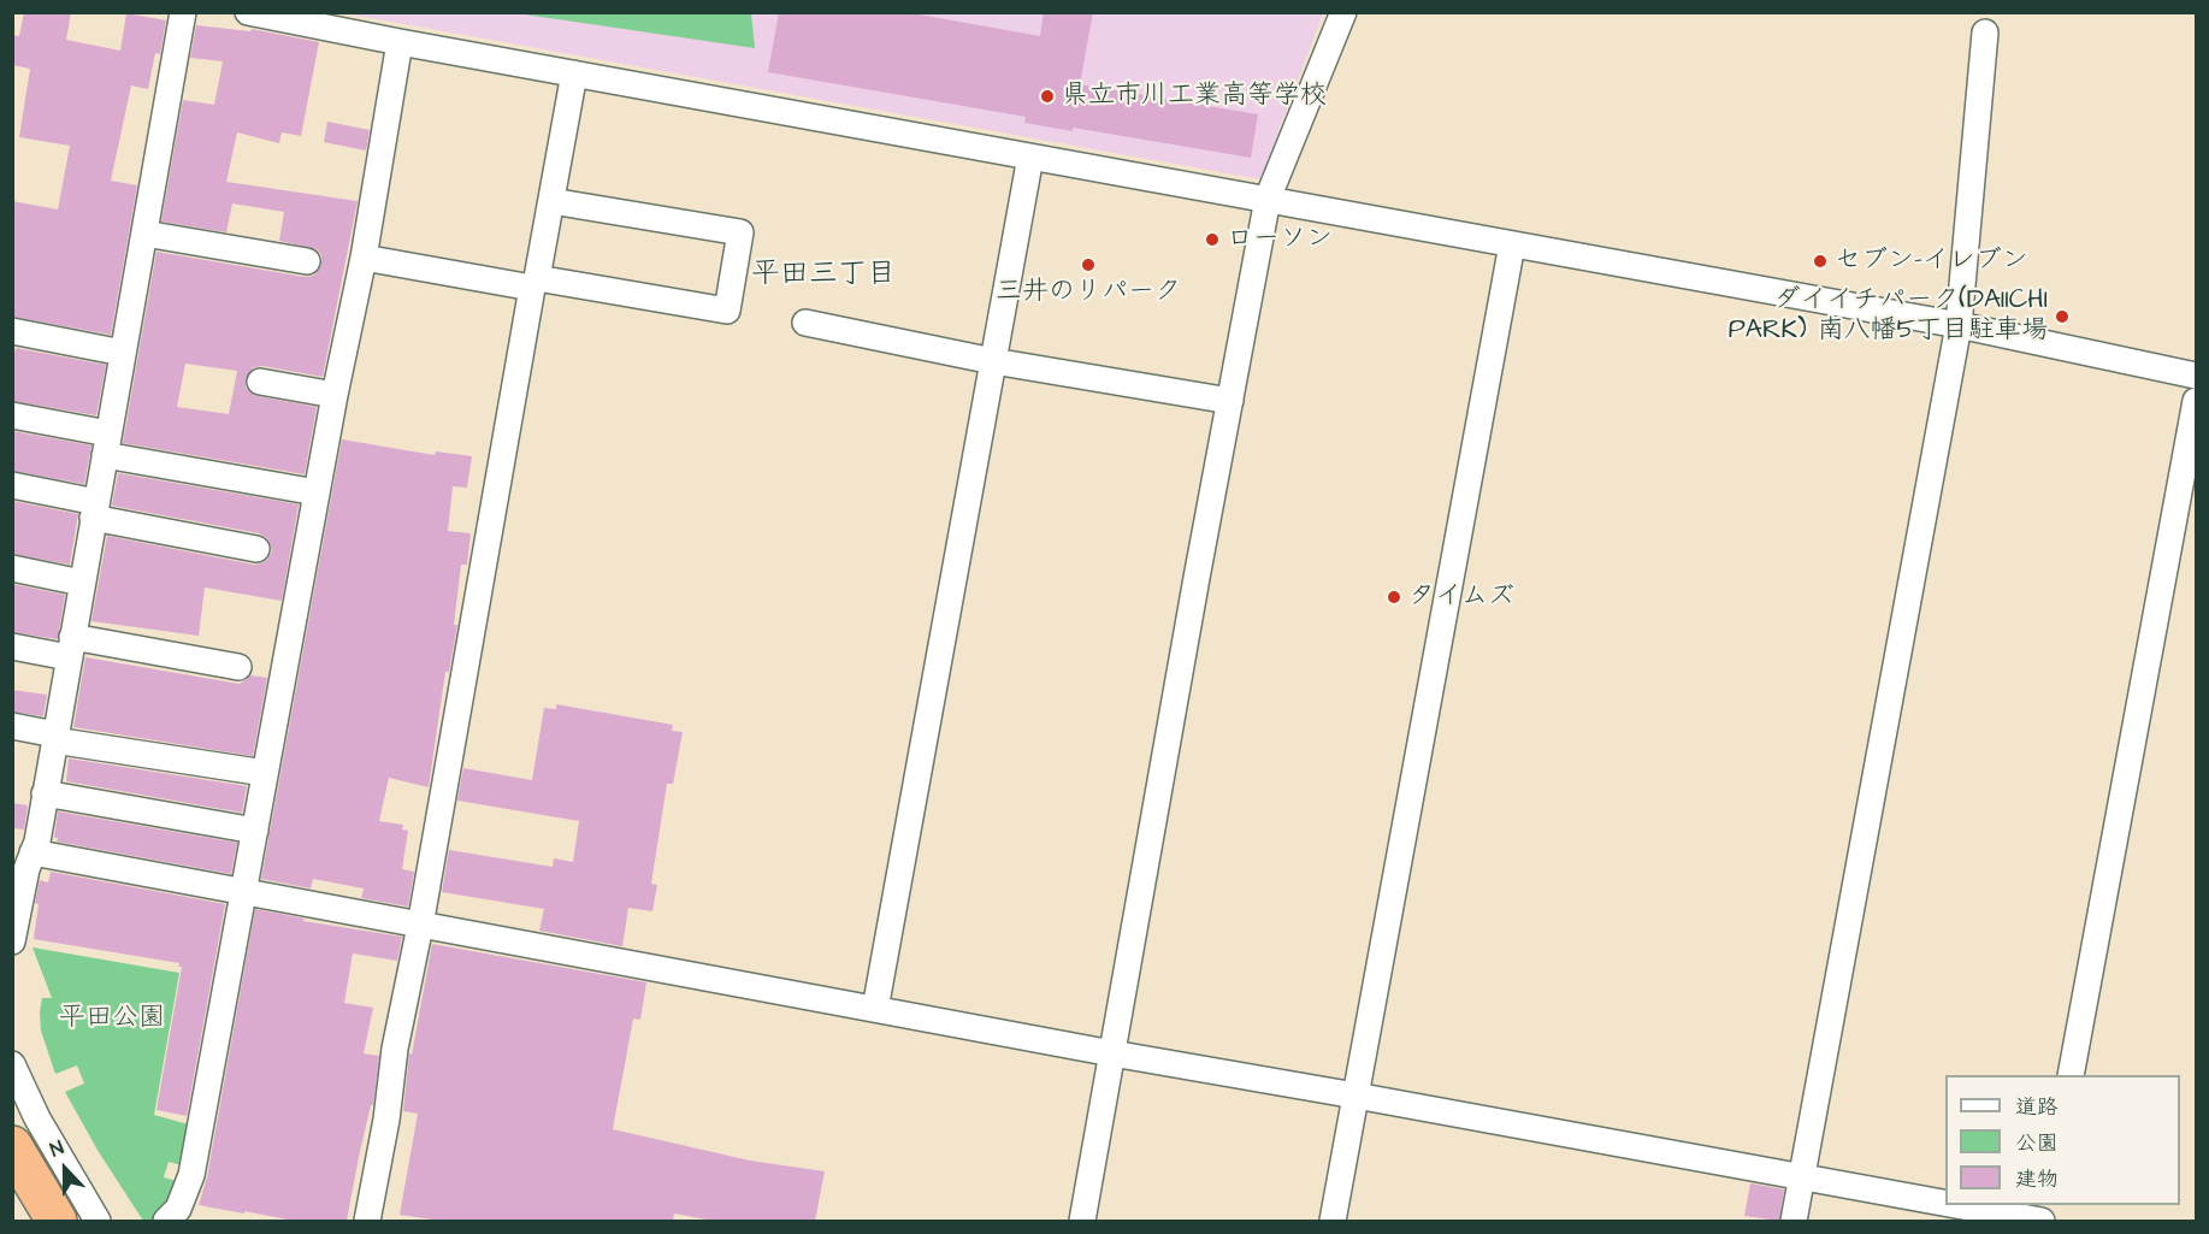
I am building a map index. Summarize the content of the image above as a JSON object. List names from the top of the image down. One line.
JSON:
{"districts":["平田三丁目"],"parks":["平田公園"],"places":["県立市川工業高等学校","ローソン","セブン-イレブン","三井のリパーク","ダイイチパーク(DAIICHI PARK) 南八幡5丁目駐車場","タイムズ"],"legend":["道路","公園","建物"],"north":"top"}
